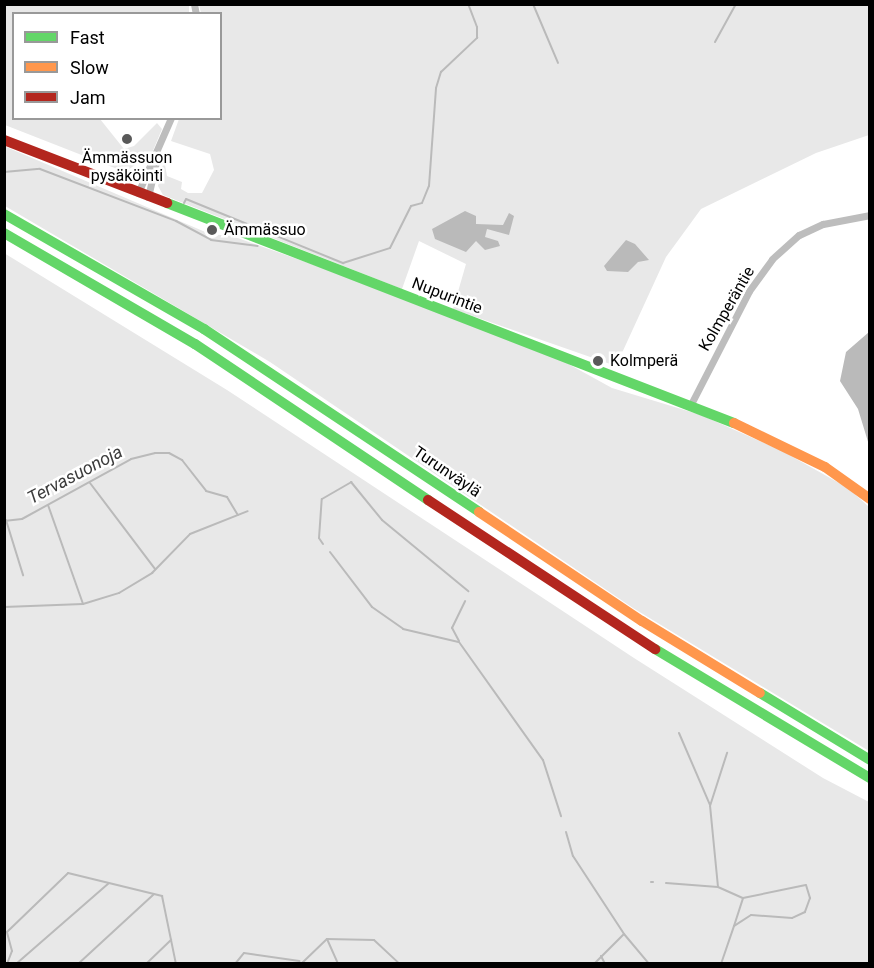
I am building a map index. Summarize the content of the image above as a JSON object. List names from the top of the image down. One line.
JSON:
{"streets":{"main road":["Nupurintie","Turunväylä"],"street":["Kolmperäntie"]},"crossings":[["Nupurintie","Kolmperäntie"]],"water":["Tervasuonoja"],"places":["Ämmässuon pysäköinti","Ämmässuo","Kolmperä"],"legend":["Fast","Slow","Jam"]}
